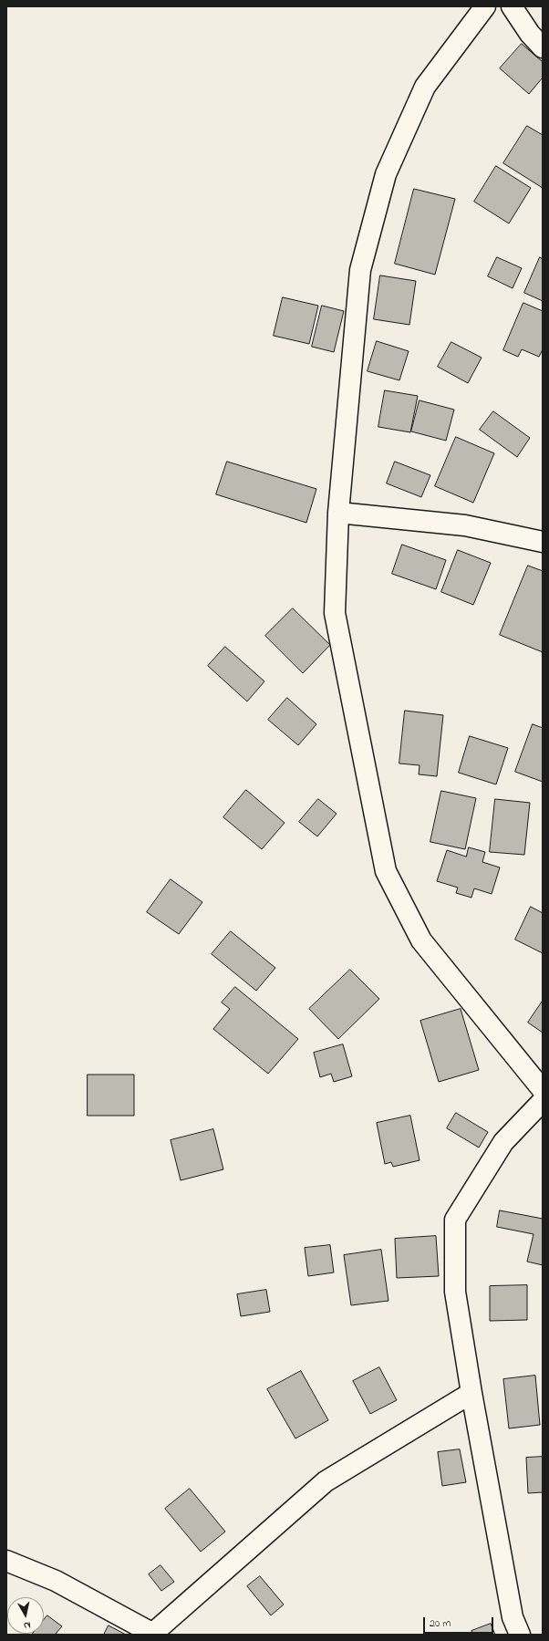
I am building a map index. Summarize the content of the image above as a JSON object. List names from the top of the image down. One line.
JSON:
{"scale_bar":"20 m","north":"bottom"}
